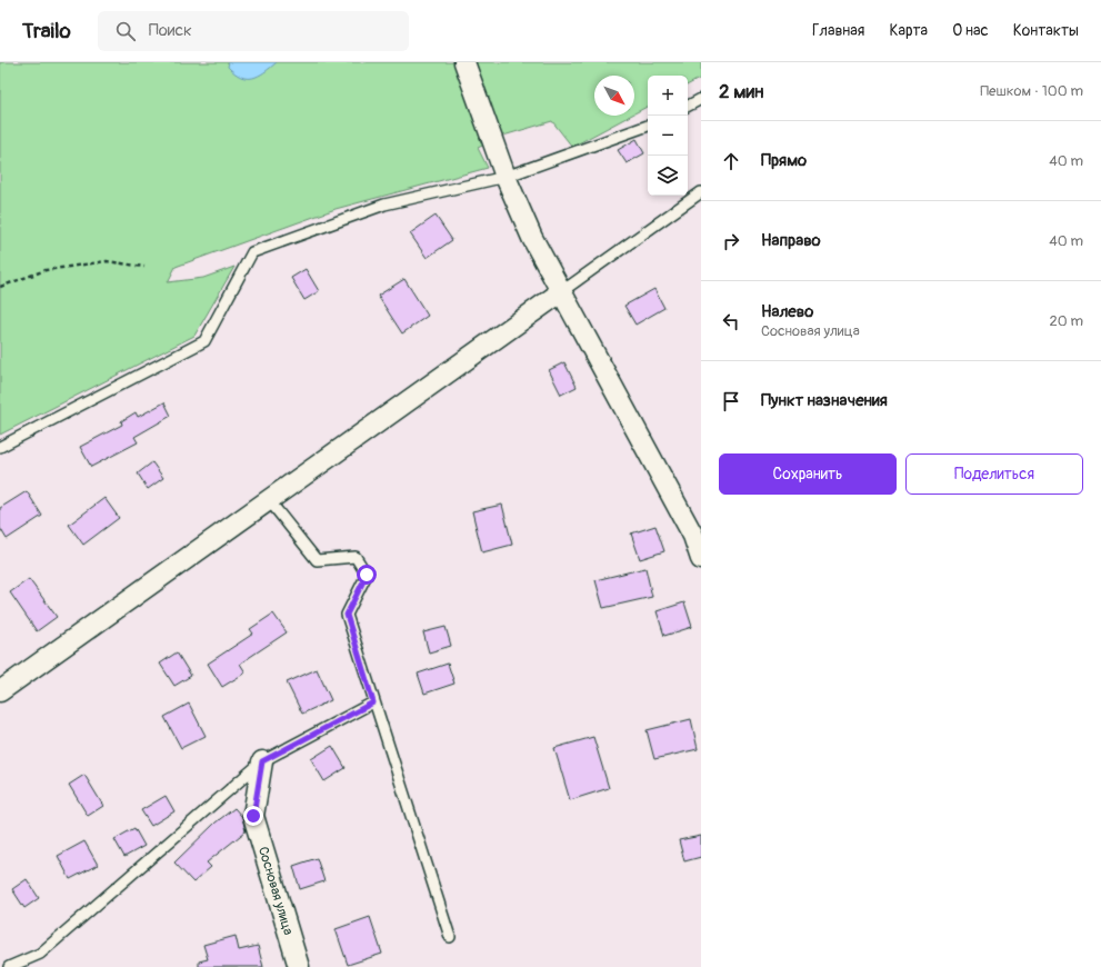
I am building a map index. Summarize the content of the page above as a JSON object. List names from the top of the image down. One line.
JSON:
{"streets":{"street":["Сосновая улица"]},"north":"bottom right","page":{"header":"Trailo","search":"Поиск","nav":["Главная","Карта","О нас","Контакты"],"heading":["2 мин","Пешком · 100 m"],"map_buttons":["+","−"],"list":[["Прямо","40 m"],["Направо","40 m"],["Налево","Сосновая улица","20 m"],"Пункт назначения"],"buttons":["Сохранить","Поделиться"]}}
